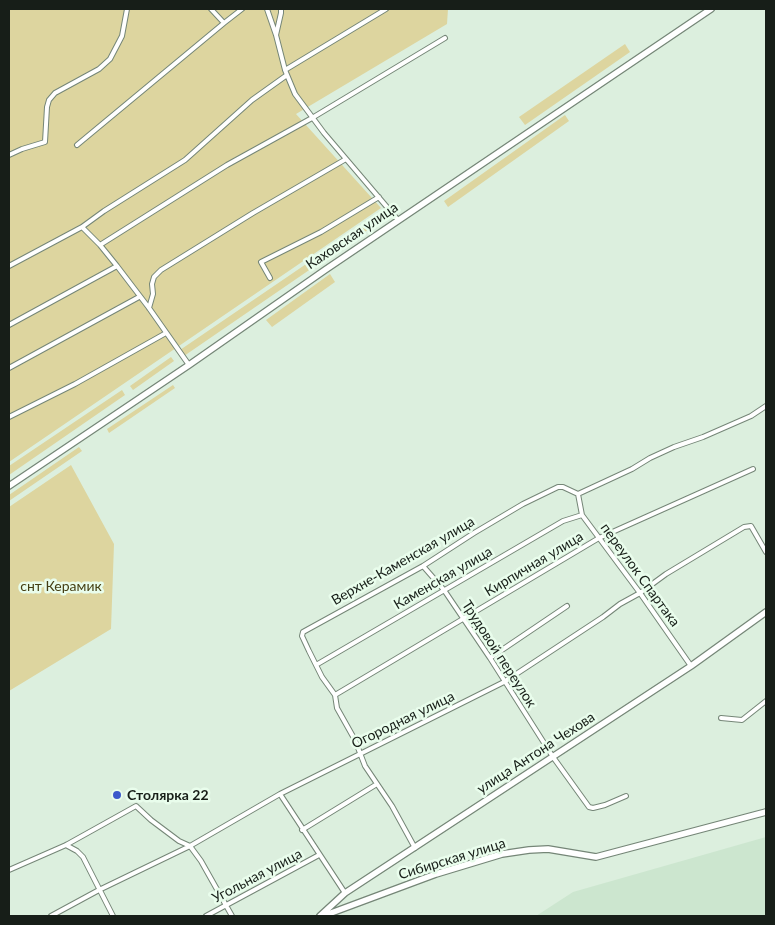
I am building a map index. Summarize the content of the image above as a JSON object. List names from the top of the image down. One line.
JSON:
{"streets":{"street":["Каховская улица","Верхне-Каменская улица","Кирпичная улица","переулок Спартака","Каменская улица","Трудовой переулок","Огородная улица","улица Антона Чехова","Сибирская улица","Угольная улица"]},"crossings":[["Верхне-Каменская улица","Кирпичная улица"],["Верхне-Каменская улица","переулок Спартака"],["Верхне-Каменская улица","Каменская улица"],["Верхне-Каменская улица","Трудовой переулок"],["Верхне-Каменская улица","Огородная улица"],["Верхне-Каменская улица","улица Антона Чехова"],["Кирпичная улица","переулок Спартака"],["Кирпичная улица","Трудовой переулок"],["переулок Спартака","Каменская улица"],["переулок Спартака","Огородная улица"],["переулок Спартака","улица Антона Чехова"],["Каменская улица","Трудовой переулок"],["Трудовой переулок","Огородная улица"],["Трудовой переулок","улица Антона Чехова"],["улица Антона Чехова","Сибирская улица"]],"parks":["снт Керамик"],"places":["Столярка 22"]}
